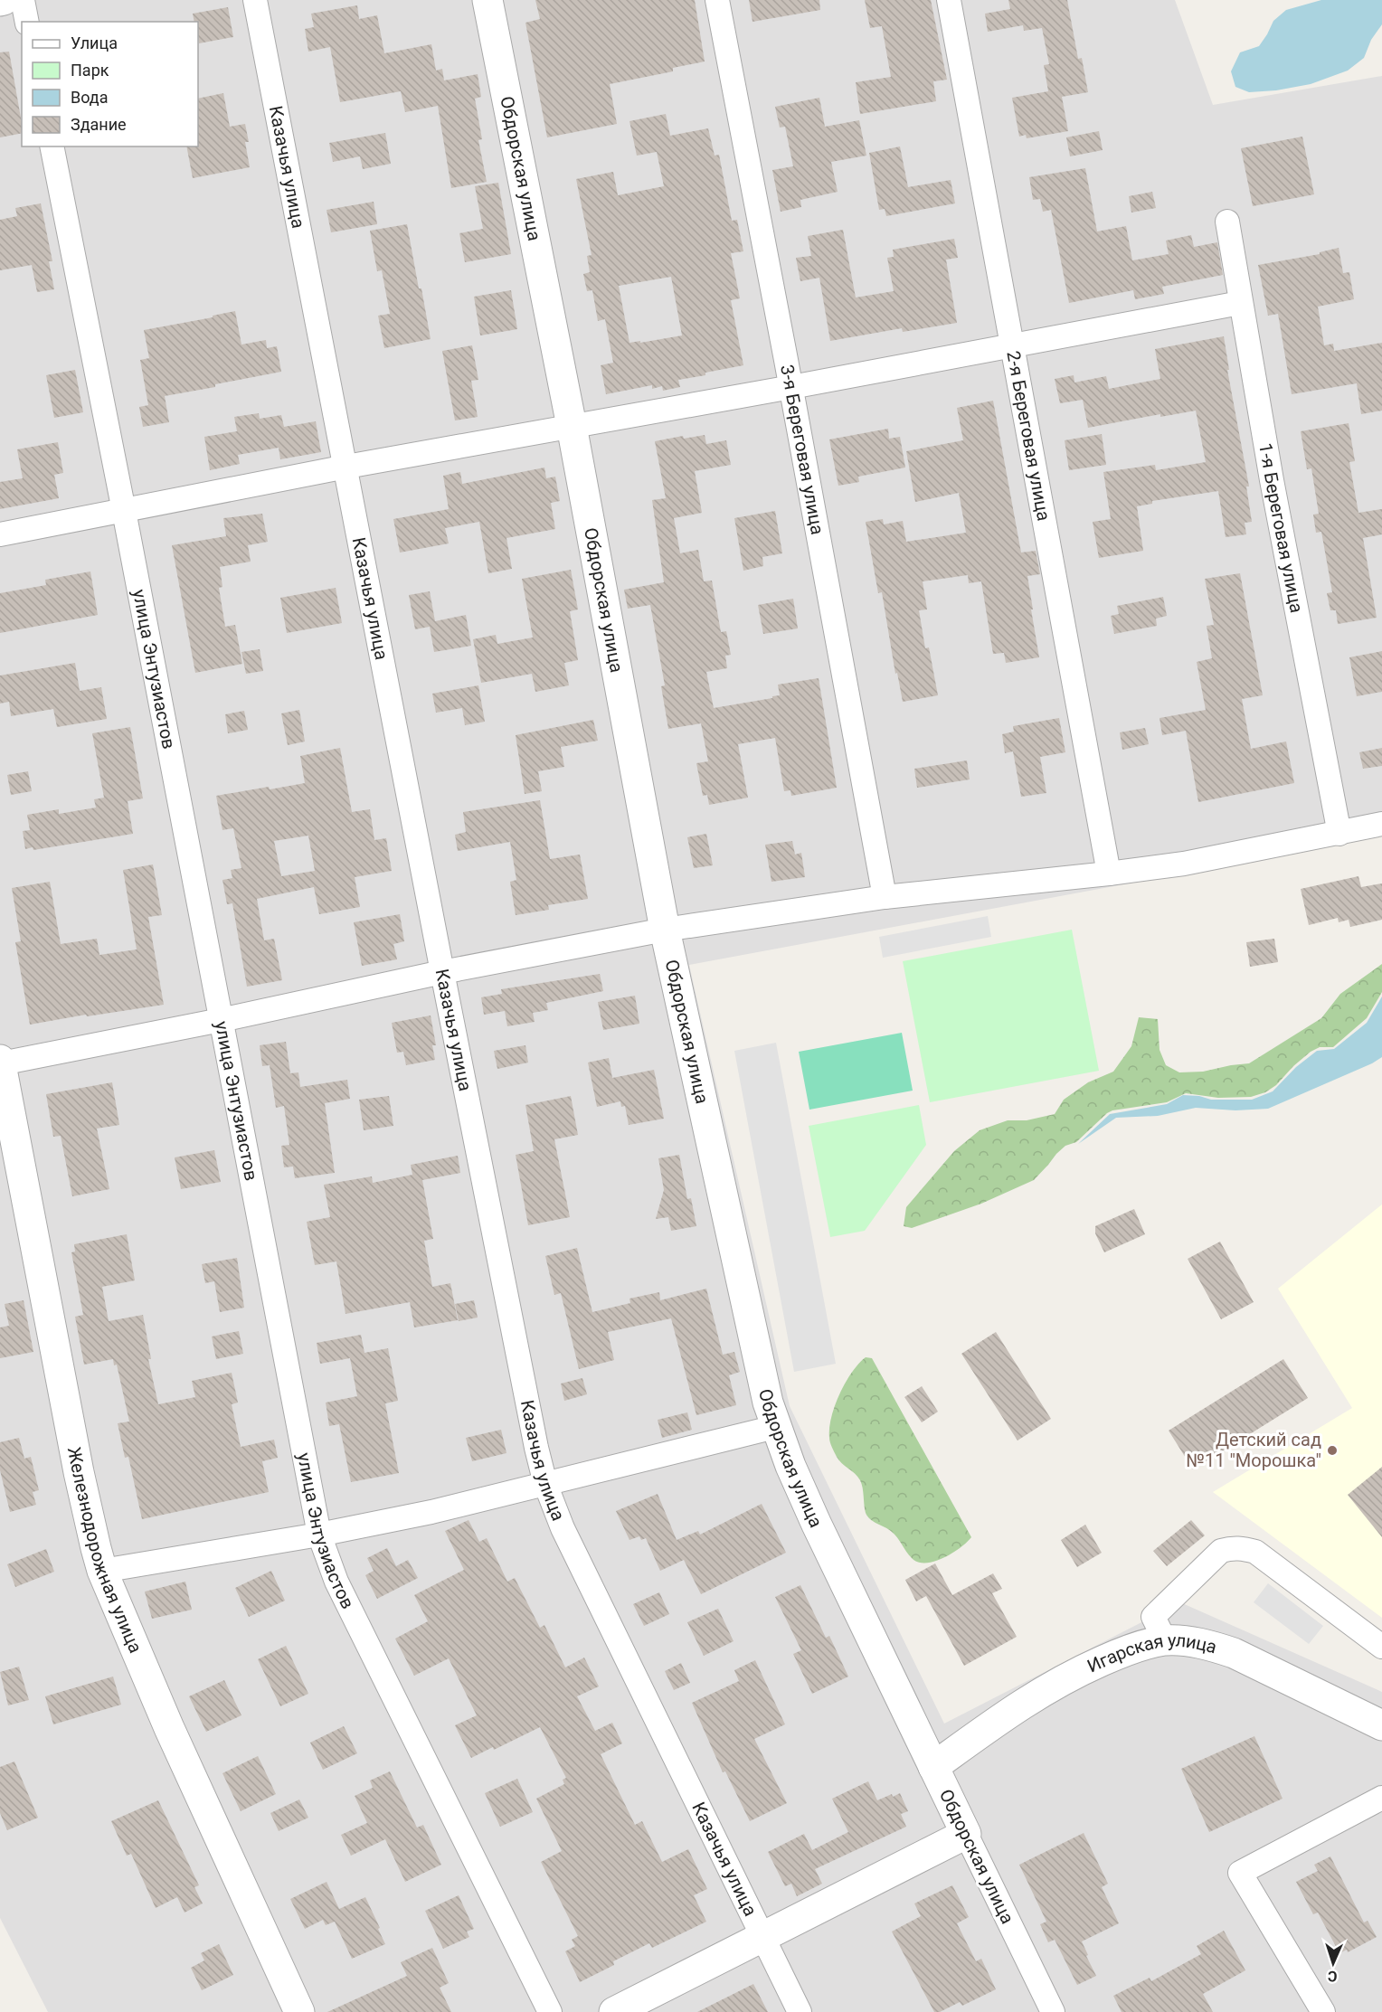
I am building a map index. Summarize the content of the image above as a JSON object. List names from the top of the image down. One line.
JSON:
{"streets":{"street":["Казачья улица","Обдорская улица","2-я Береговая улица","3-я Береговая улица","1-я Береговая улица","улица Энтузиастов","Железнодорожная улица","Игарская улица"]},"crossings":[["Обдорская улица","Игарская улица"]],"places":["Детский сад №11 \"Морошка\""],"legend":["Улица","Парк","Вода","Здание"],"north":"bottom"}
